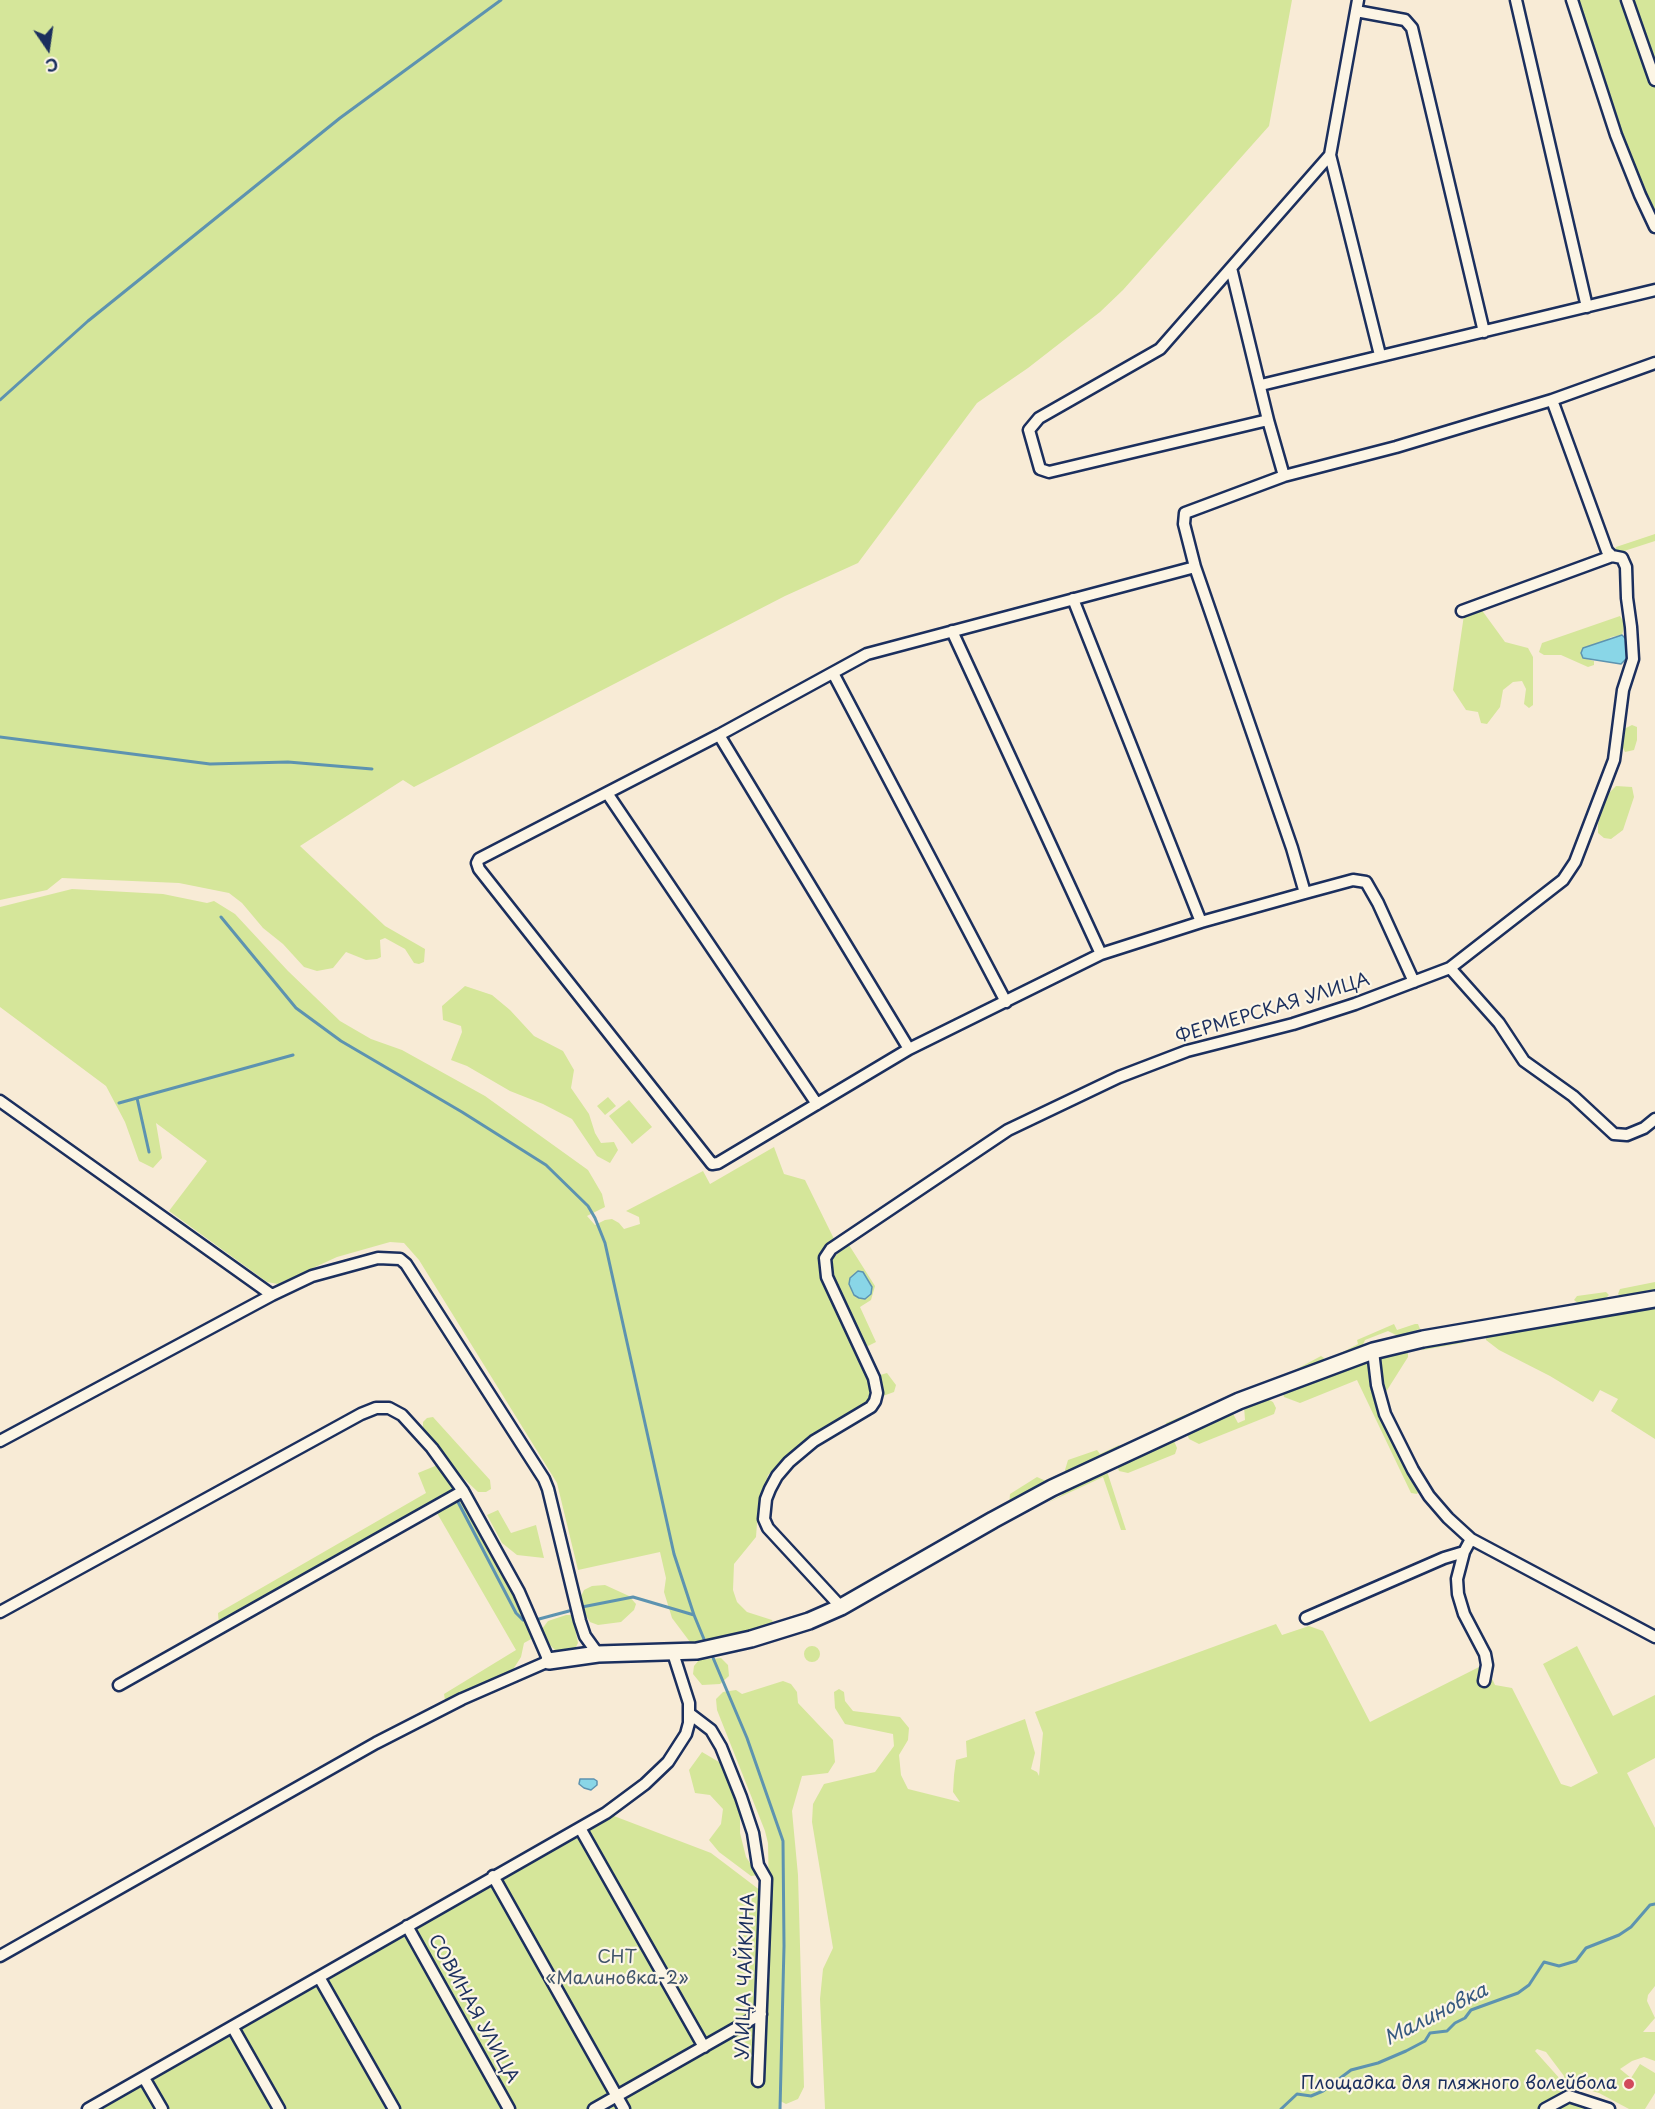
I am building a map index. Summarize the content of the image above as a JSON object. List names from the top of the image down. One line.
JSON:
{"streets":{"street":["ФЕРМЕРСКАЯ УЛИЦА","УЛИЦА ЧАЙКИНА","СОВИНАЯ УЛИЦА"]},"water":["Малиновка"],"parks":["СНТ «Малиновка-2»"],"places":["Площадка для пляжного волейбола"],"north":"bottom"}
